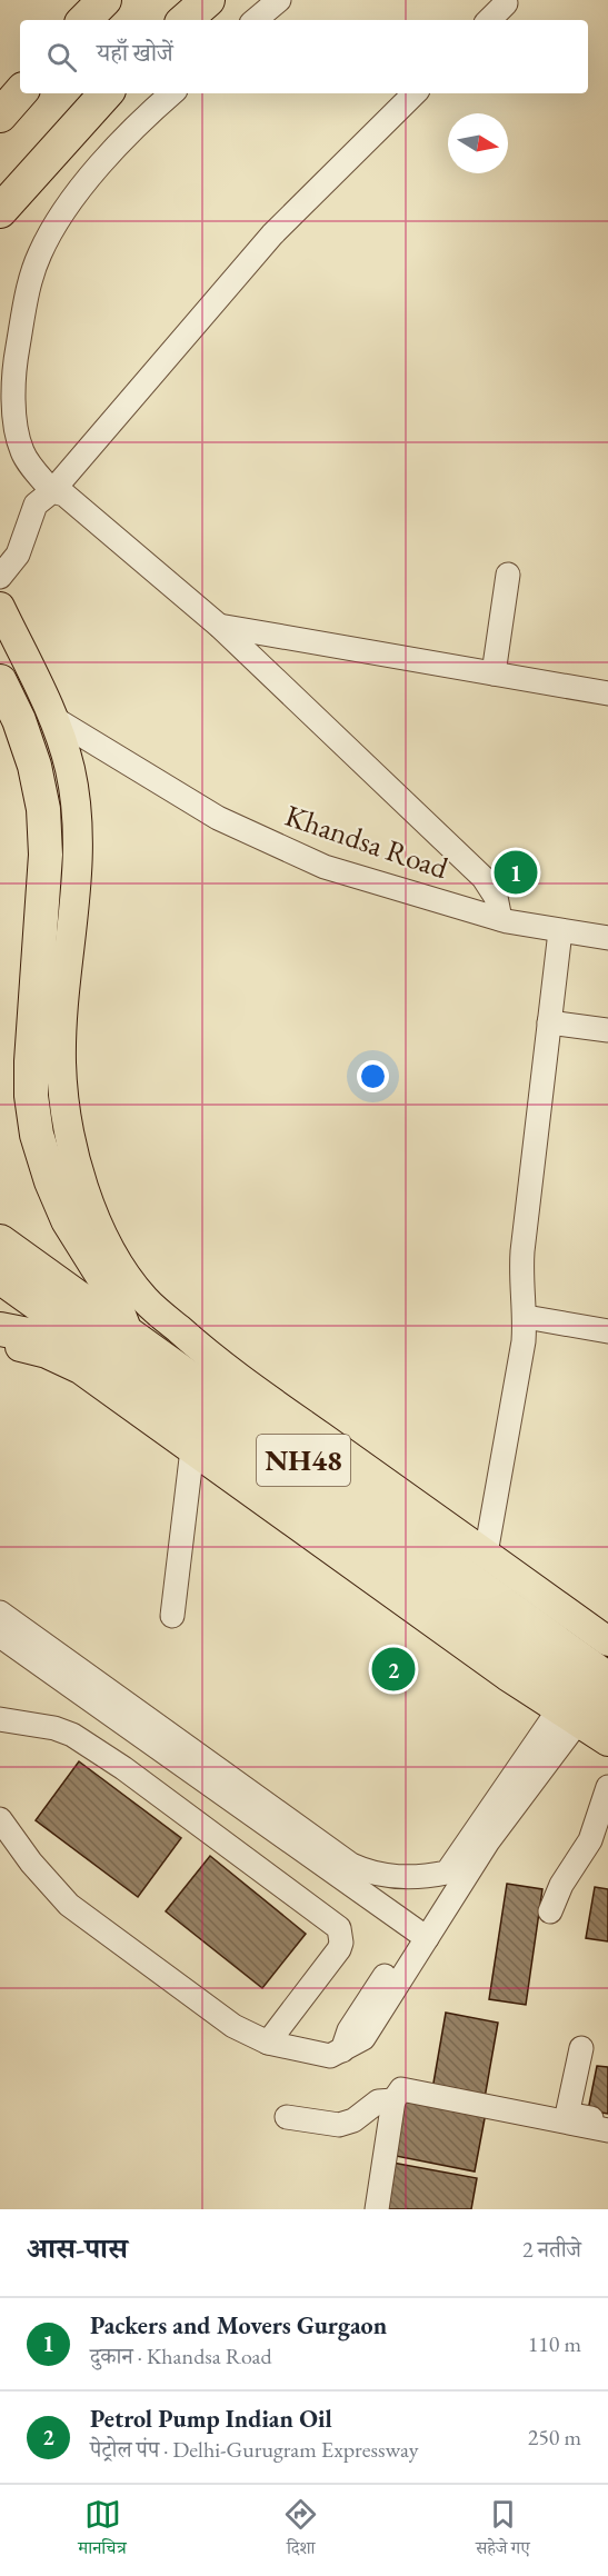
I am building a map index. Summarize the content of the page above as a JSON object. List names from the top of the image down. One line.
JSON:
{"streets":{"highway":["NH48"],"street":["Khandsa Road"]},"north":"right","page":{"search":"यहाँ खोजें","pins":["1","2"],"heading":["आस-पास","2 नतीजे"],"list":[{"mark":"1","name":"Packers and Movers Gurgaon","note":"दुकान · Khandsa Road","value":"110 m"},{"mark":"2","name":"Petrol Pump Indian Oil","note":"पेट्रोल पंप · Delhi-Gurugram Expressway","value":"250 m"}],"nav":["मानचित्र","दिशा","सहेजे गए"]}}
